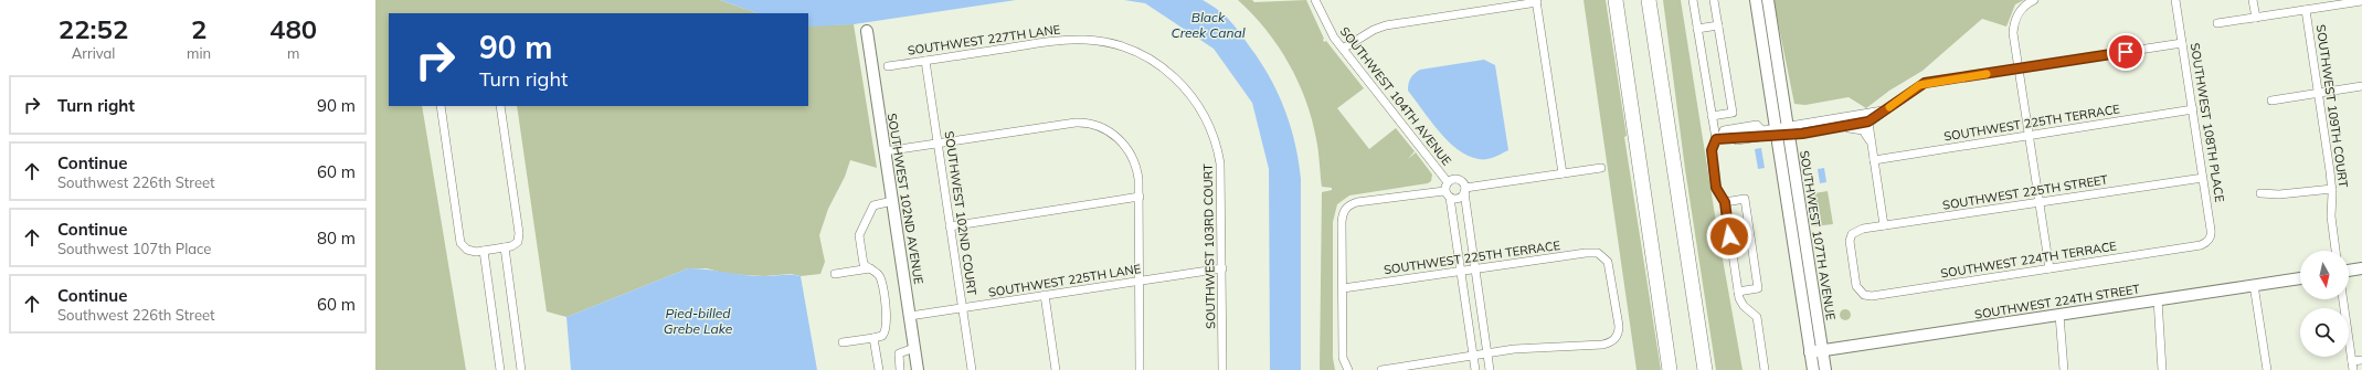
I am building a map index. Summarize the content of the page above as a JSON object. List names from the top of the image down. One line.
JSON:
{"streets":{"street":["SOUTHWEST 227TH LANE","SOUTHWEST 104TH AVENUE","SOUTHWEST 109TH COURT","SOUTHWEST 225TH TERRACE","SOUTHWEST 108TH PLACE","SOUTHWEST 225TH STREET","SOUTHWEST 102ND AVENUE","SOUTHWEST 102ND COURT","SOUTHWEST 107TH AVENUE","SOUTHWEST 103RD COURT","SOUTHWEST 224TH TERRACE","SOUTHWEST 225TH LANE","SOUTHWEST 224TH STREET"]},"crossings":[["SOUTHWEST 227TH LANE","SOUTHWEST 102ND COURT"],["SOUTHWEST 227TH LANE","SOUTHWEST 103RD COURT"],["SOUTHWEST 225TH TERRACE","SOUTHWEST 108TH PLACE"],["SOUTHWEST 108TH PLACE","SOUTHWEST 225TH STREET"],["SOUTHWEST 108TH PLACE","SOUTHWEST 224TH TERRACE"],["SOUTHWEST 225TH STREET","SOUTHWEST 224TH TERRACE"],["SOUTHWEST 102ND AVENUE","SOUTHWEST 225TH LANE"],["SOUTHWEST 102ND COURT","SOUTHWEST 225TH LANE"],["SOUTHWEST 107TH AVENUE","SOUTHWEST 224TH STREET"],["SOUTHWEST 103RD COURT","SOUTHWEST 225TH LANE"]],"water":["Black Creek Canal","Pied-billed Grebe Lake"],"north":"bottom","page":{"eta":["22:52","Arrival","2","min","480","m"],"turn":["90 m","Turn right"],"list":[{"name":"Turn right","value":"90 m"},{"name":"Continue","note":"Southwest 226th Street","value":"60 m"},{"name":"Continue","note":"Southwest 107th Place","value":"80 m"},{"name":"Continue","note":"Southwest 226th Street","value":"60 m"}]}}
